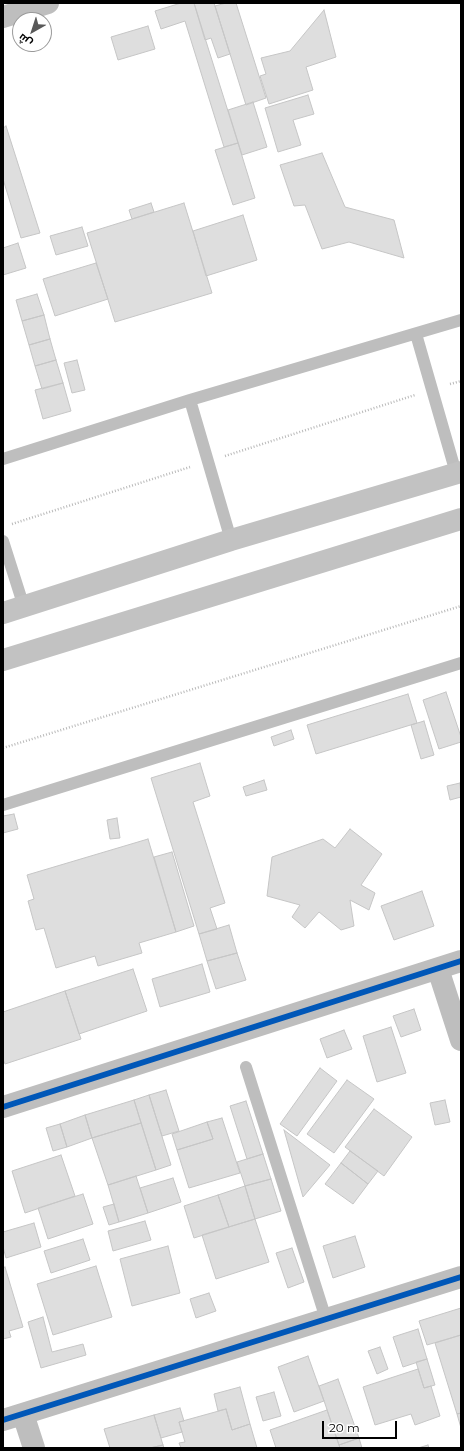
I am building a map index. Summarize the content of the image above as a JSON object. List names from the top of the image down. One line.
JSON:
{"scale_bar":"20 m","north":"bottom left"}
